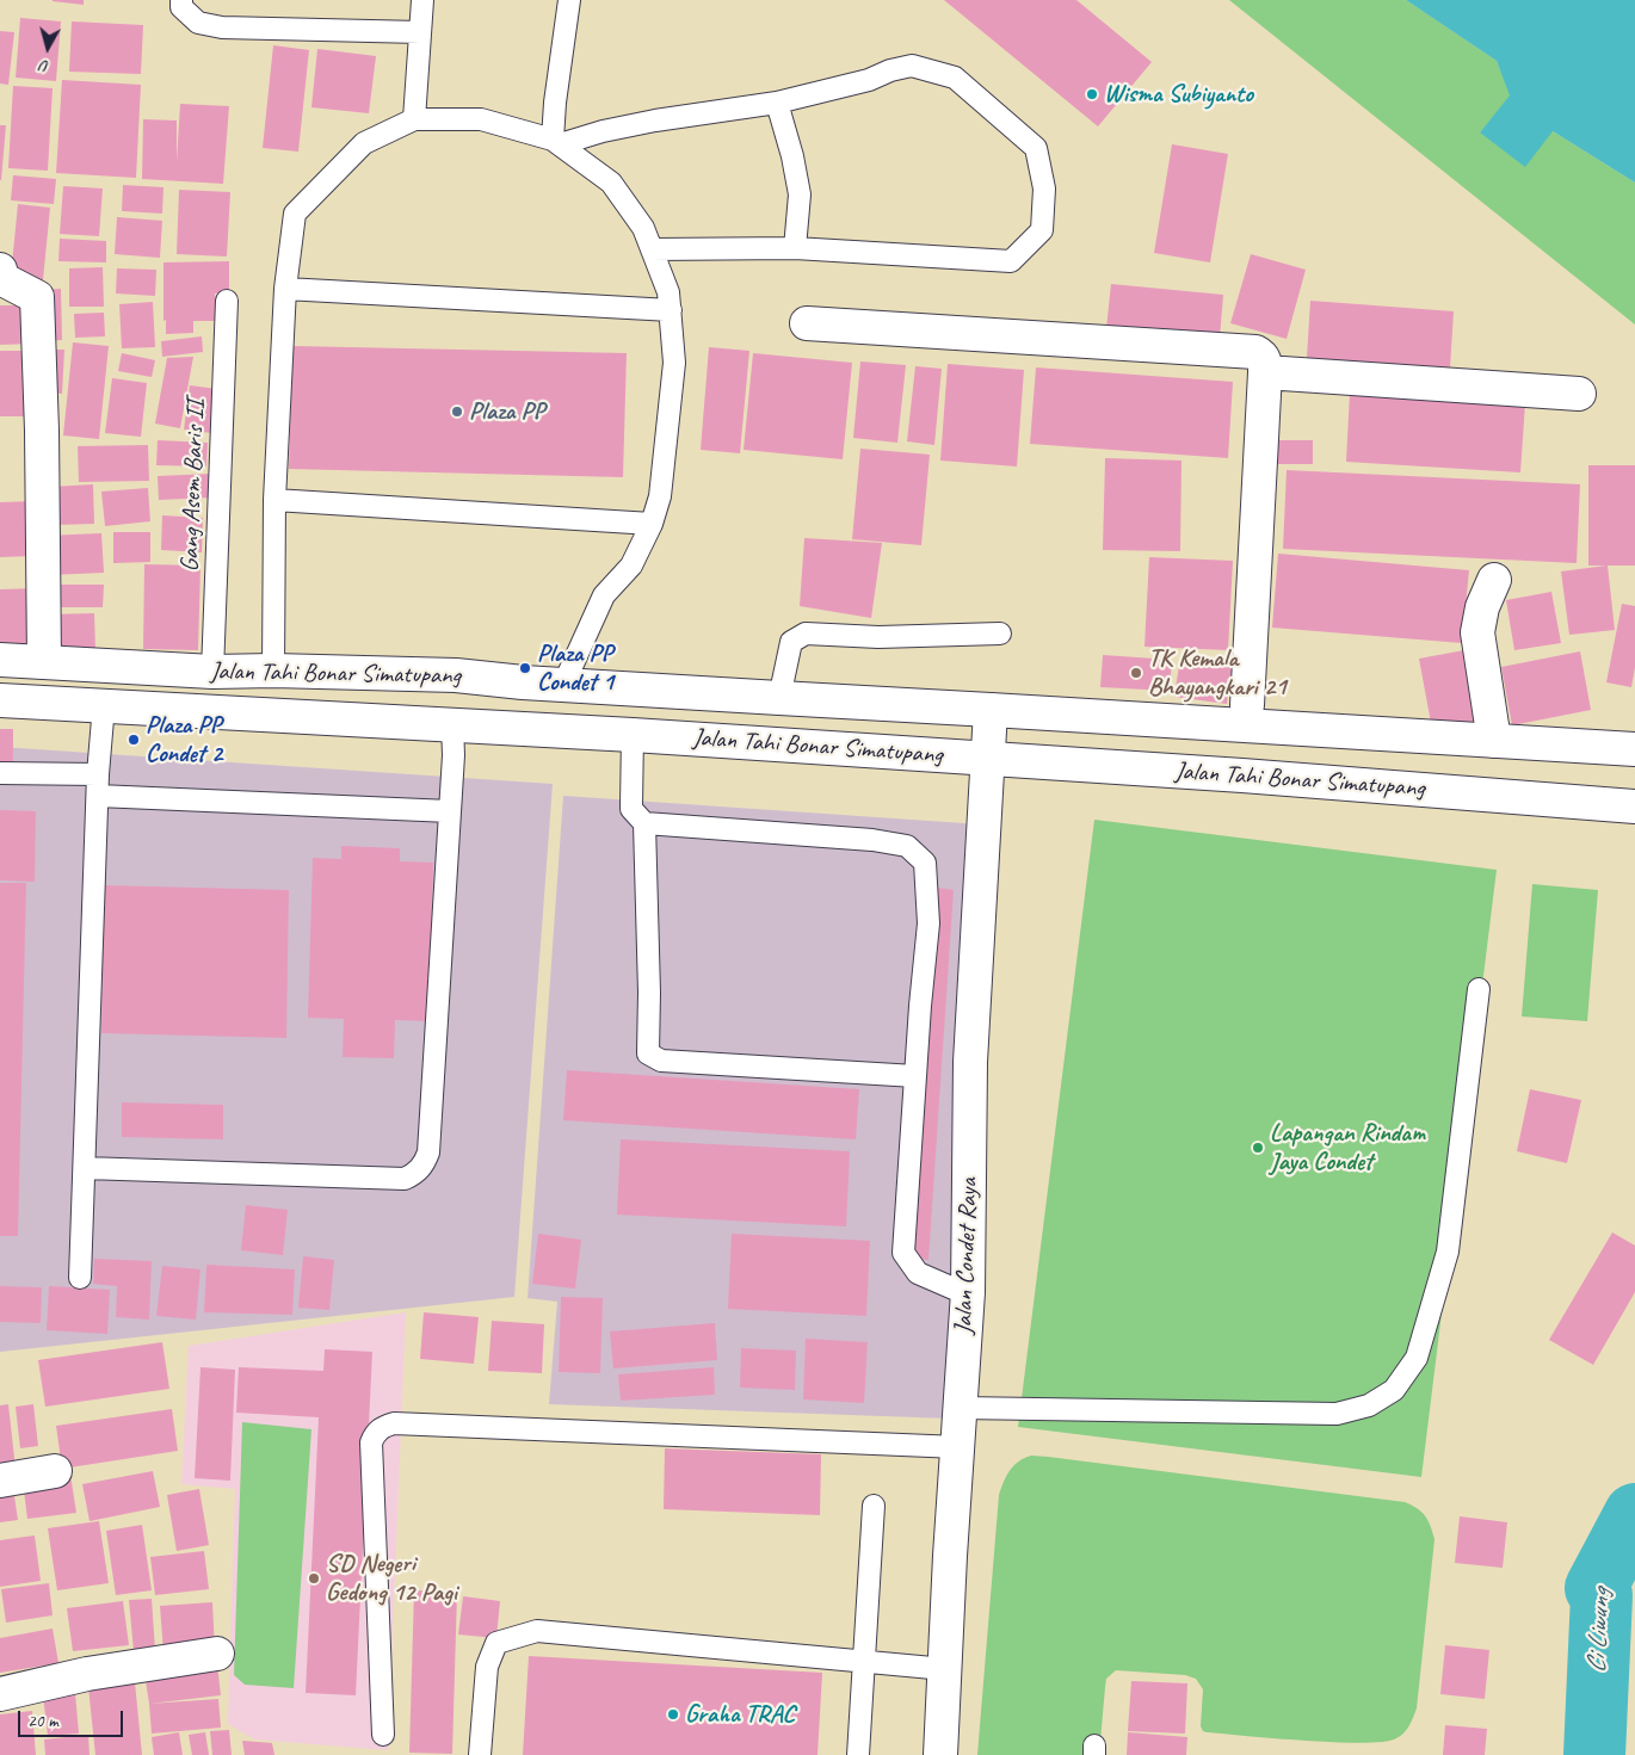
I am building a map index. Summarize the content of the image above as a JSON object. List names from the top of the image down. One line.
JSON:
{"streets":{"main road":["Jalan Tahi Bonar Simatupang","Jalan Condet Raya"],"lane":["Gang Asem Baris II"]},"crossings":[["Gang Asem Baris II","Jalan Tahi Bonar Simatupang"],["Jalan Tahi Bonar Simatupang","Jalan Condet Raya"]],"water":["Ci Liwung"],"places":["Wisma Subiyanto","Plaza PP","Plaza PP Condet 1","TK Kemala Bhayangkari 21","Plaza PP Condet 2","Lapangan Rindam Jaya Condet","SD Negeri Gedong 12 Pagi","Graha TRAC"],"scale_bar":"20 m","north":"bottom"}
